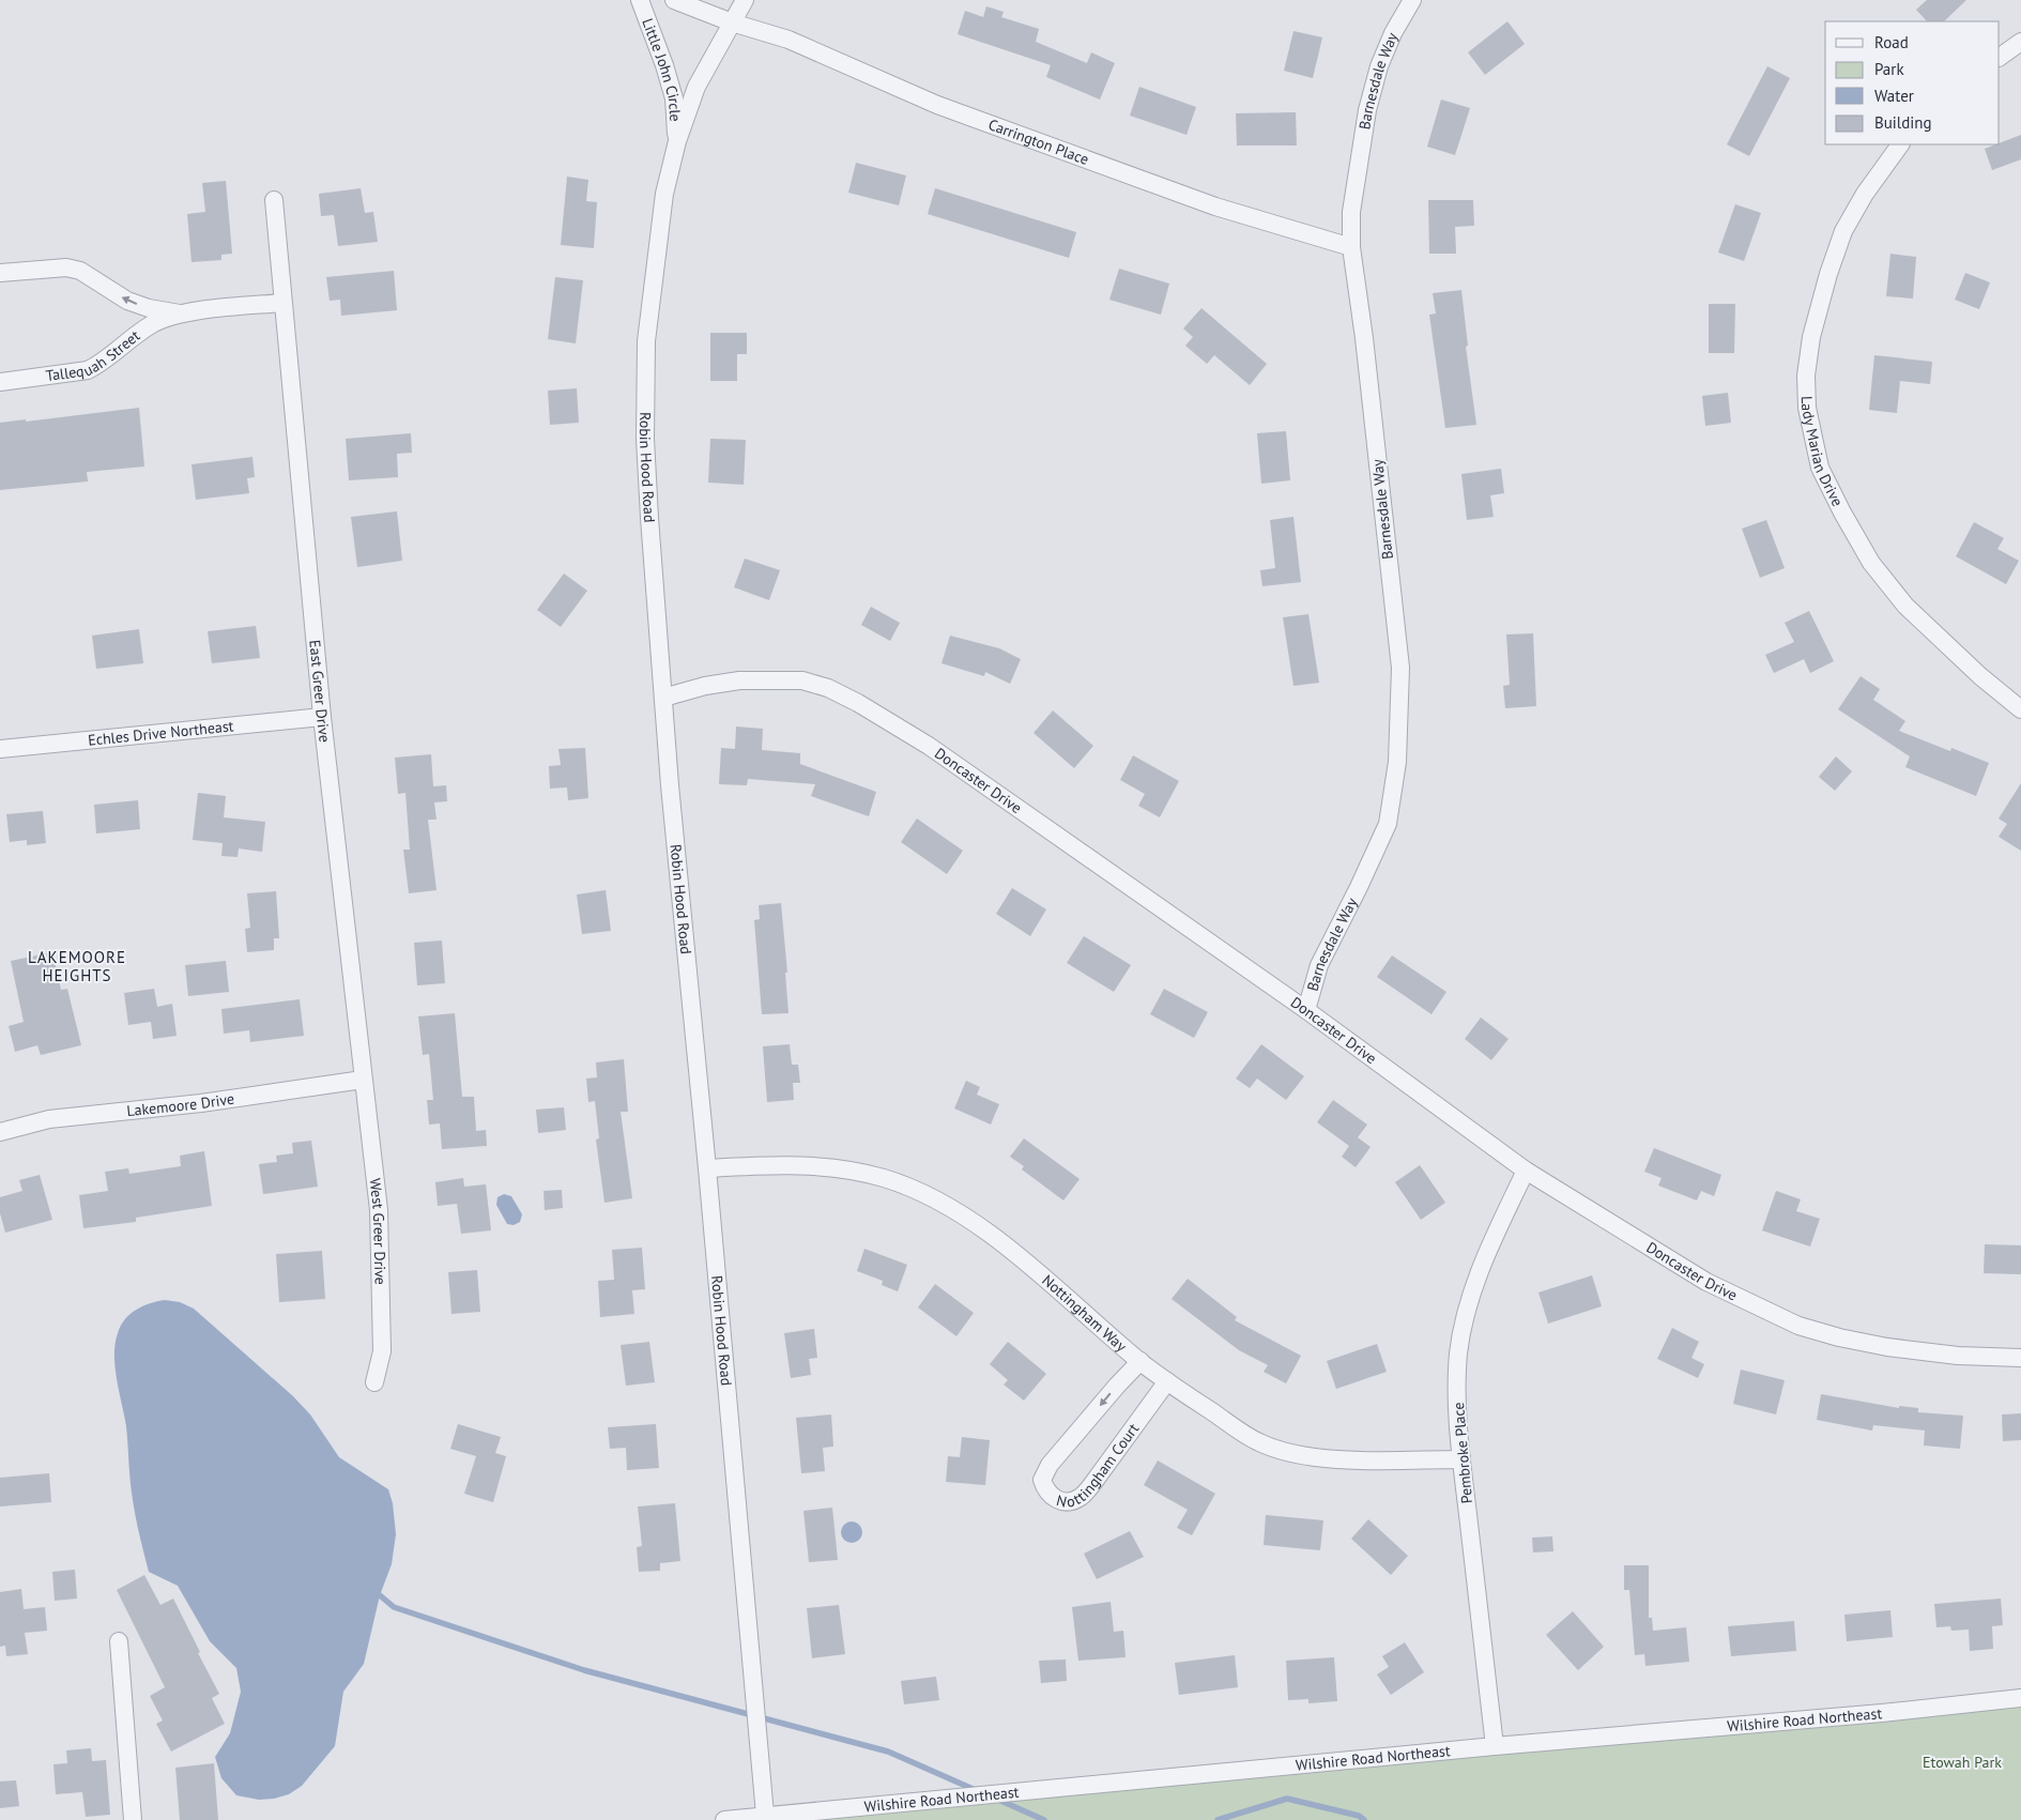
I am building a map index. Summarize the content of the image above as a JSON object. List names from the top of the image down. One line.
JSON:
{"streets":{"street":["Little John Circle","Barnesdale Way","Carrington Place","Tallequah Street","Lady Marian Drive","Robin Hood Road","East Greer Drive","Echles Drive Northeast","Doncaster Drive","Lakemoore Drive","West Greer Drive","Nottingham Way","Pembroke Place","Nottingham Court","Wilshire Road Northeast"]},"crossings":[["Little John Circle","Robin Hood Road"],["Barnesdale Way","Carrington Place"],["Barnesdale Way","Doncaster Drive"],["Carrington Place","Robin Hood Road"],["Tallequah Street","East Greer Drive"],["Robin Hood Road","Doncaster Drive"],["Robin Hood Road","Nottingham Way"],["Robin Hood Road","Wilshire Road Northeast"],["East Greer Drive","Echles Drive Northeast"],["East Greer Drive","Lakemoore Drive"],["East Greer Drive","West Greer Drive"],["Doncaster Drive","Pembroke Place"],["Lakemoore Drive","West Greer Drive"],["Nottingham Way","Pembroke Place"],["Nottingham Way","Nottingham Court"],["Pembroke Place","Wilshire Road Northeast"]],"one_way":["Tallequah Street"],"districts":["LAKEMOORE HEIGHTS"],"parks":["Etowah Park"],"legend":["Road","Park","Water","Building"]}
